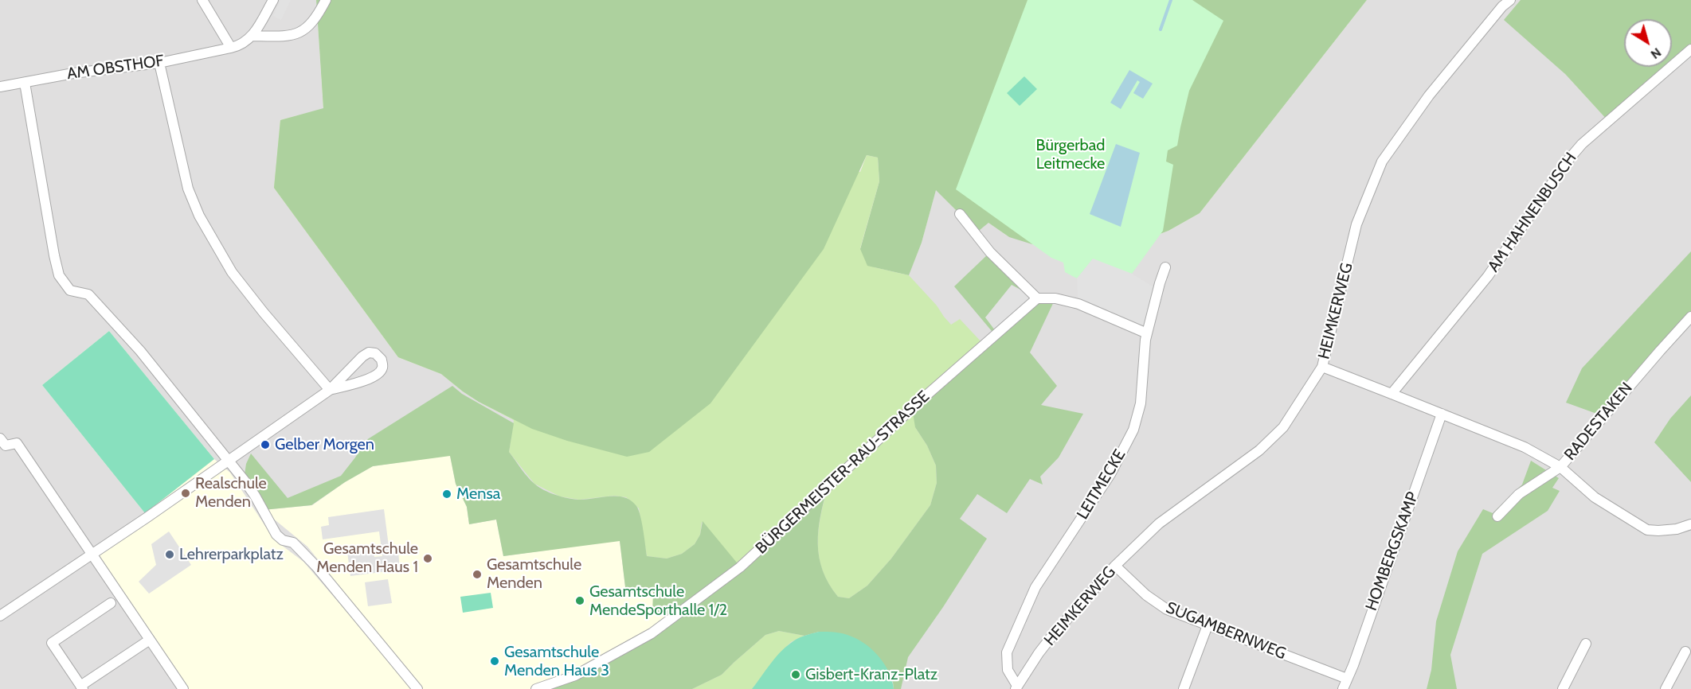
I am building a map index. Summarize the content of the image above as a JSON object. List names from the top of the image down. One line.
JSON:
{"streets":{"street":["AM OBSTHOF","AM HAHNENBUSCH","HEIMKERWEG","RADESTAKEN","BÜRGERMEISTER-RAU-STRASSE","LEITMECKE","HOMBERGSKAMP","SUGAMBERNWEG"]},"crossings":[["HEIMKERWEG","LEITMECKE"],["HEIMKERWEG","SUGAMBERNWEG"],["HOMBERGSKAMP","SUGAMBERNWEG"]],"parks":["Bürgerbad Leitmecke"],"places":["Gelber Morgen","Realschule Menden","Mensa","Lehrerparkplatz","Gesamtschule Menden Haus 1","Gesamtschule Menden","Gesamtschule MendeSporthalle 1/2","Gesamtschule Menden Haus 3","Gisbert-Kranz-Platz"],"north":"bottom right"}
